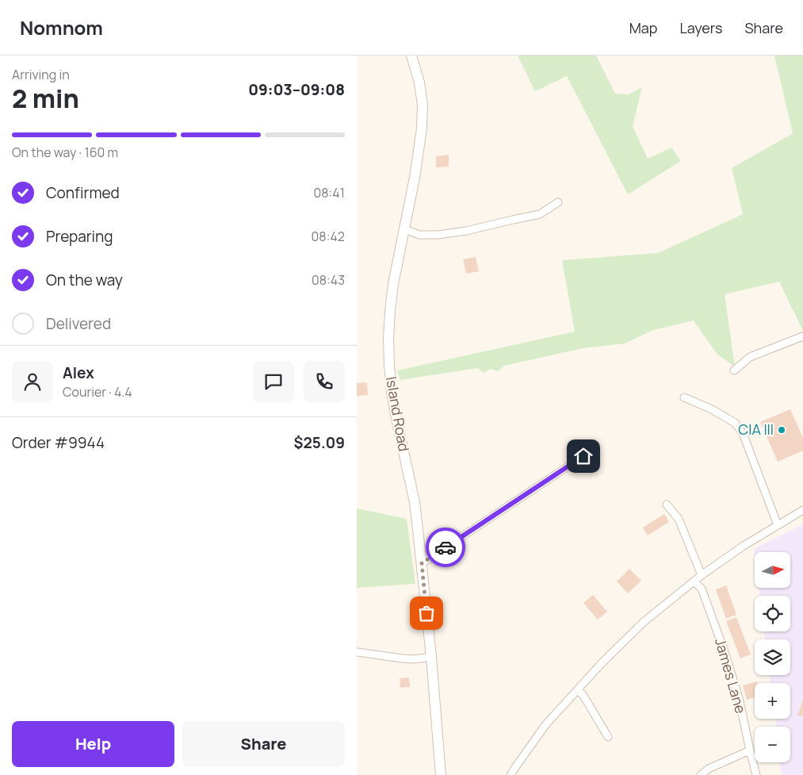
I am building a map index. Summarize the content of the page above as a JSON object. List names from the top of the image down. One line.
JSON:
{"streets":{"street":["Island Road","James Lane"]},"places":["CIA III"],"north":"right","page":{"header":"Nomnom","nav":["Map","Layers","Share"],"heading":["2 min","Arriving in","09:03–09:08"],"panel":["Alex","Courier · 4.4","Order #9944","$25.09"],"bar":"On the way · 160 m","list":[["Confirmed","08:41"],["Preparing","08:42"],["On the way","08:43"],"Delivered"],"map_buttons":["+","−"],"buttons":["Help","Share"]}}
